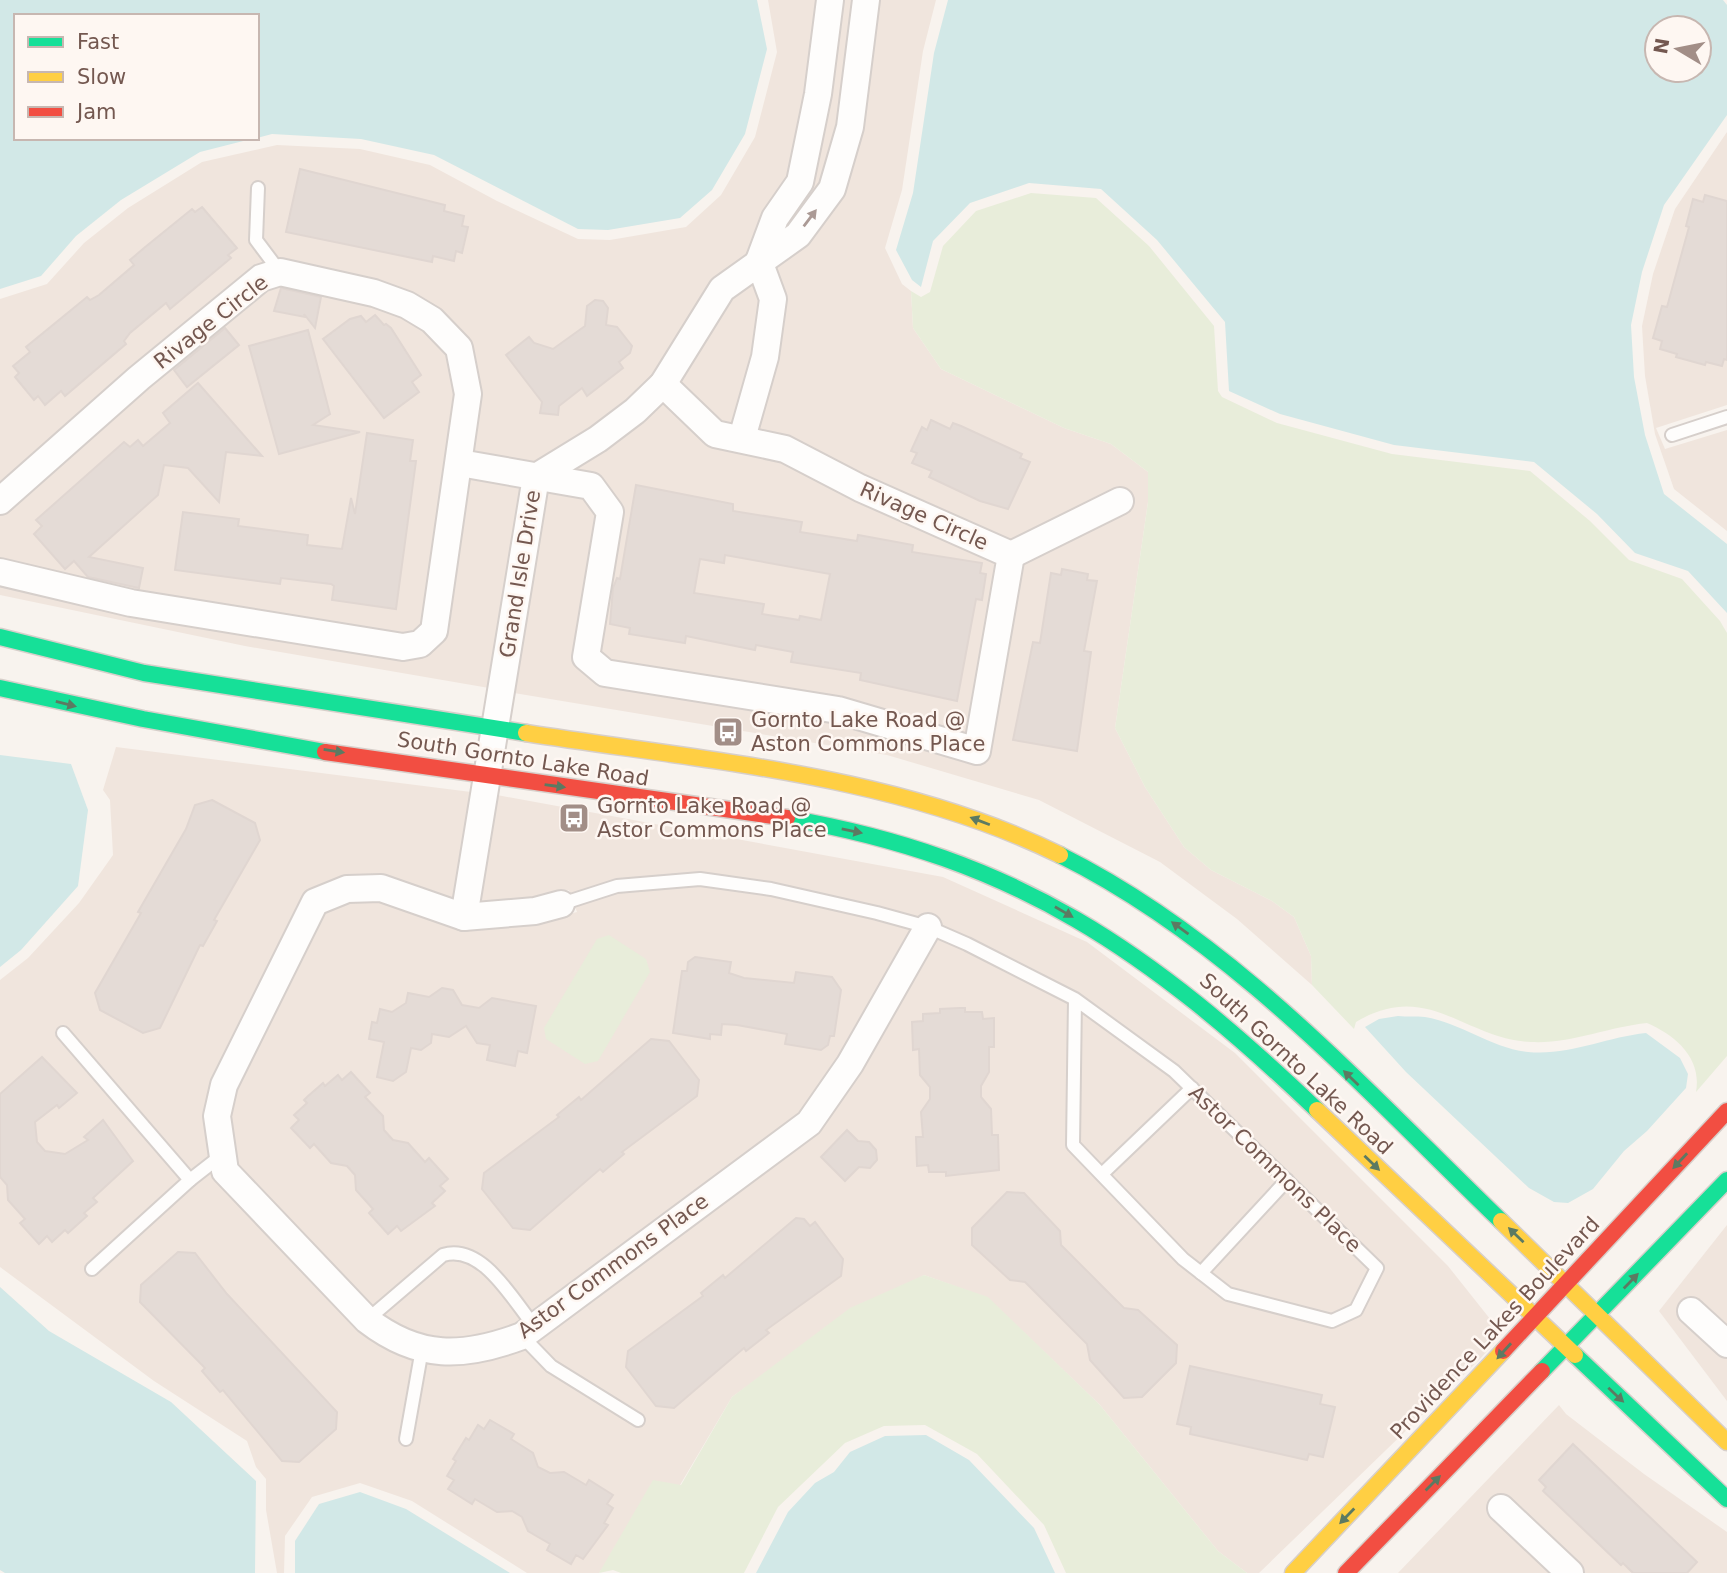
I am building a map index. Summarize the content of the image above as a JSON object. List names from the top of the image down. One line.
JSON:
{"streets":{"street":["Rivage Circle","Grand Isle Drive","South Gornto Lake Road","Astor Commons Place","Providence Lakes Boulevard"]},"crossings":[["Rivage Circle","Grand Isle Drive"],["Grand Isle Drive","South Gornto Lake Road"],["South Gornto Lake Road","Providence Lakes Boulevard"]],"places":{"bus stop":["Gornto Lake Road @ Aston Commons Place","Gornto Lake Road @ Astor Commons Place"]},"legend":["Fast","Slow","Jam"],"north":"left"}
